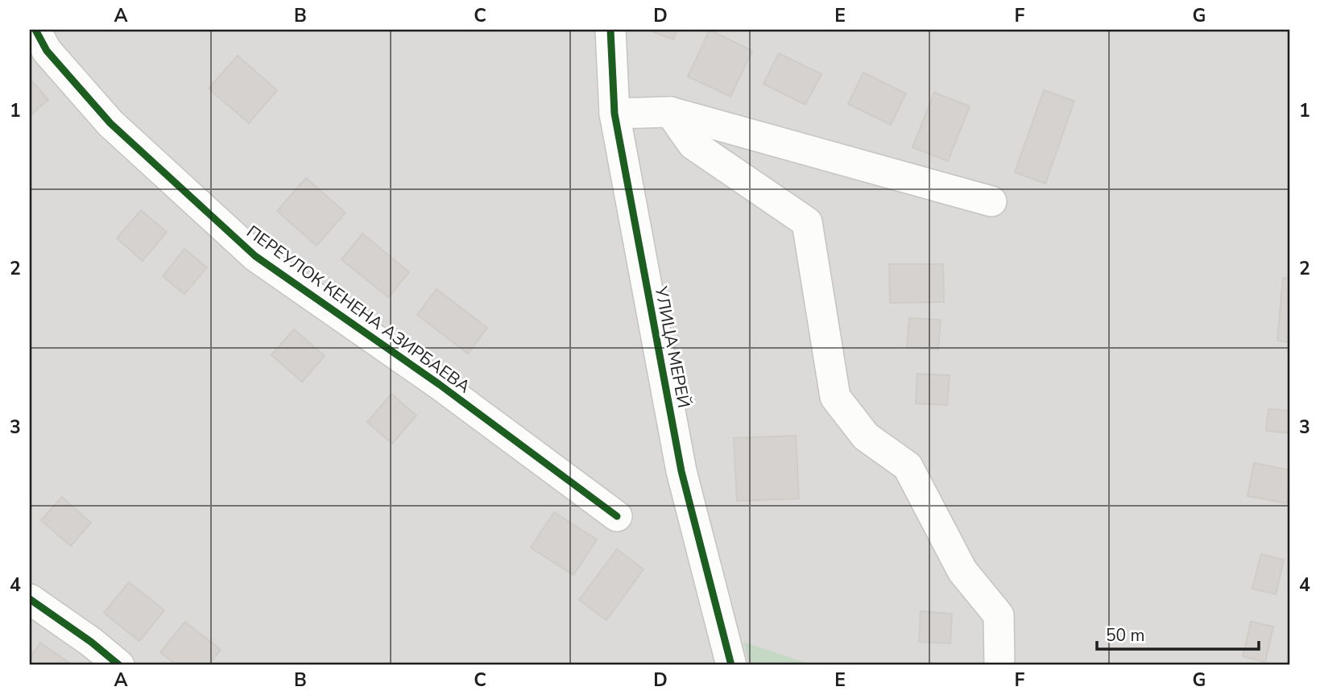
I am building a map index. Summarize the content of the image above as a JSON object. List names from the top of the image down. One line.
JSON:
{"streets":{"street":["ПЕРЕУЛОК КЕНЕНА АЗИРБАЕВА","УЛИЦА МЕРЕЙ"]},"scale_bar":"50 m","grid":{"columns":["A","B","C","D","E","F","G"],"rows":["1","2","3","4"]}}
